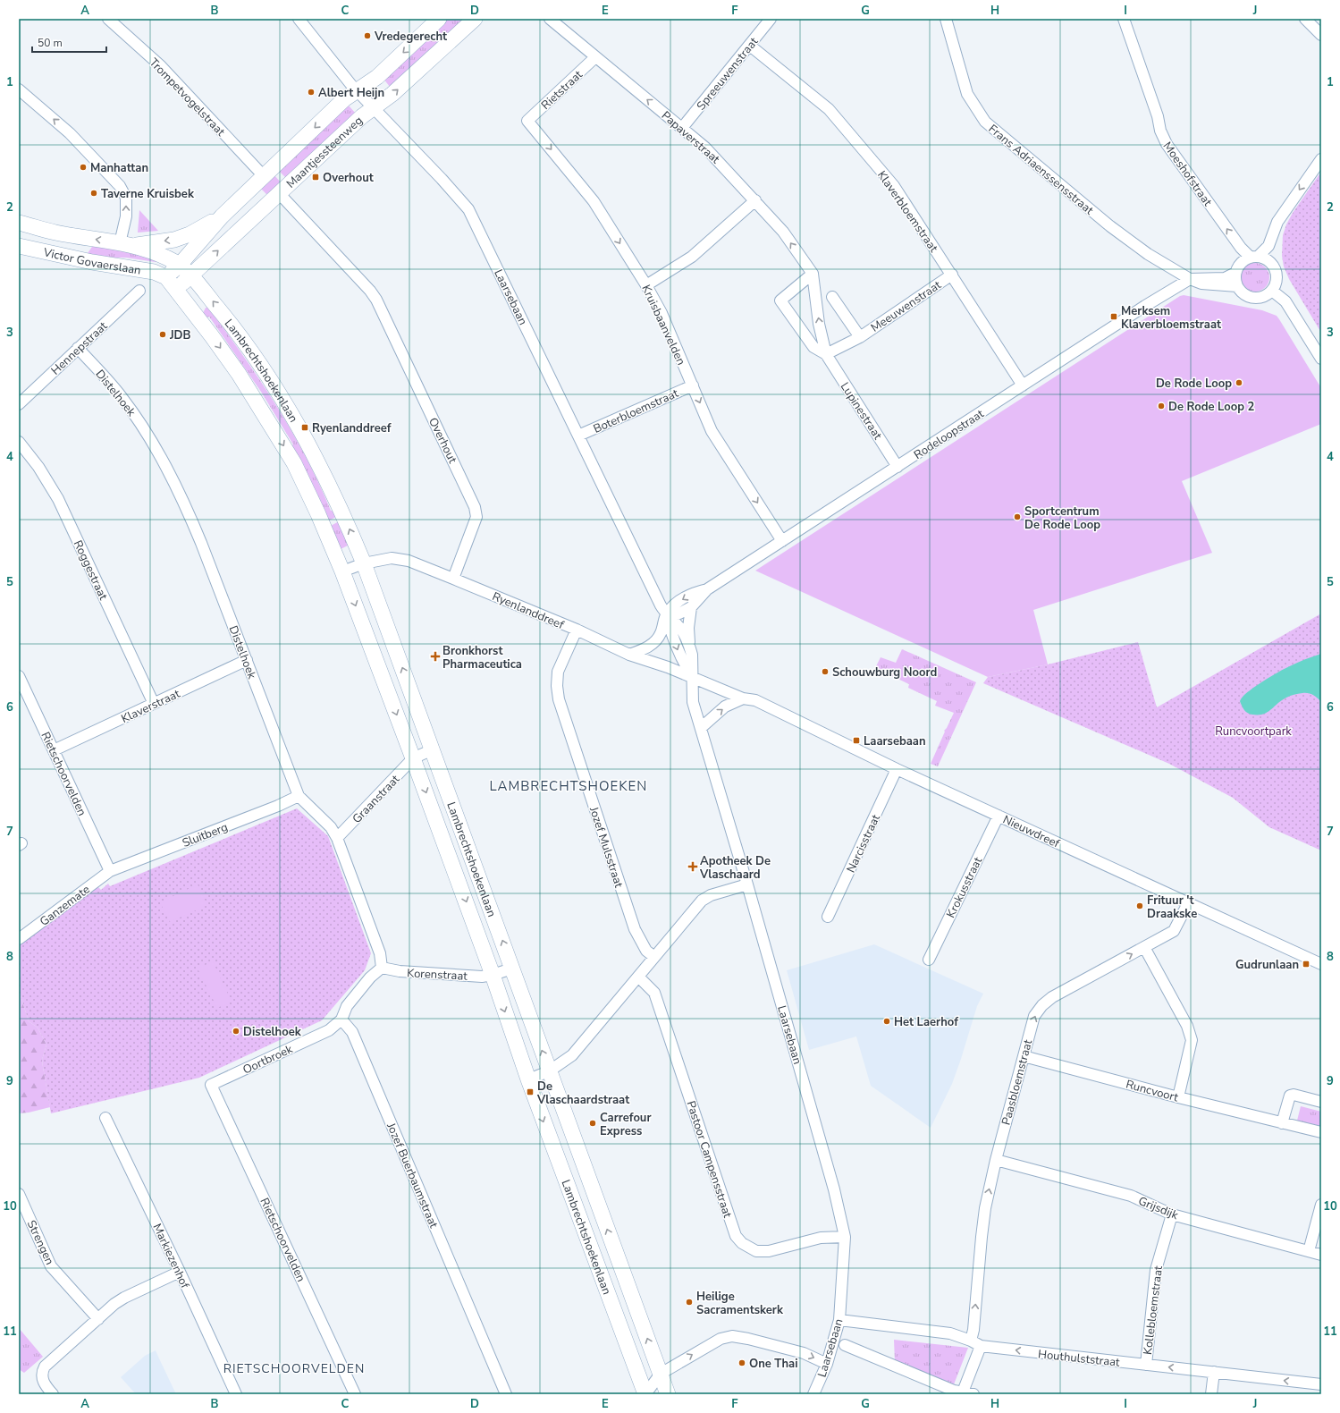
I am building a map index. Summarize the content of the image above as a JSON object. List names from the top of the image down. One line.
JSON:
{"streets":{"street":["Spreeuwenstraat","Rietstraat","Trompetvogelstraat","Papaverstraat","Maantjessteenweg","Frans Adriaenssensstraat","Moeshofstraat","Klaverbloemstraat","Victor Govaerslaan","Laarsebaan","Meeuwenstraat","Kruisbaanvelden","Hennepstraat","Lambrechtshoekenlaan","Distelhoek","Boterbloemstraat","Lupinestraat","Rodeloopstraat","Overhout","Roggestraat","Ryenlanddreef","Klaverstraat","Rietschoorvelden","Graanstraat","Nieuwdreef","Sluitberg","Narcisstraat","Jozef Mulsstraat","Krokusstraat","Ganzemate","Korenstraat","Oortbroek","Paasbloemstraat","Runcvoort","Pastoor Campensstraat","Jozef Buerbaumstraat","Grijsdijk","Strengen","Markiezenhof","Kollebloemstraat","Houthulststraat"]},"crossings":[["Spreeuwenstraat","Papaverstraat"],["Spreeuwenstraat","Klaverbloemstraat"],["Rietstraat","Papaverstraat"],["Rietstraat","Kruisbaanvelden"],["Trompetvogelstraat","Maantjessteenweg"],["Maantjessteenweg","Victor Govaerslaan"],["Maantjessteenweg","Laarsebaan"],["Maantjessteenweg","Lambrechtshoekenlaan"],["Maantjessteenweg","Overhout"],["Frans Adriaenssensstraat","Moeshofstraat"],["Frans Adriaenssensstraat","Rodeloopstraat"],["Klaverbloemstraat","Meeuwenstraat"],["Klaverbloemstraat","Rodeloopstraat"],["Victor Govaerslaan","Lambrechtshoekenlaan"],["Laarsebaan","Boterbloemstraat"],["Laarsebaan","Rodeloopstraat"],["Laarsebaan","Ryenlanddreef"],["Laarsebaan","Nieuwdreef"],["Laarsebaan","Pastoor Campensstraat"],["Laarsebaan","Houthulststraat"],["Meeuwenstraat","Lupinestraat"],["Kruisbaanvelden","Boterbloemstraat"],["Kruisbaanvelden","Rodeloopstraat"],["Hennepstraat","Distelhoek"],["Lambrechtshoekenlaan","Ryenlanddreef"],["Lambrechtshoekenlaan","Graanstraat"],["Lambrechtshoekenlaan","Korenstraat"],["Distelhoek","Klaverstraat"],["Distelhoek","Graanstraat"],["Distelhoek","Sluitberg"],["Distelhoek","Korenstraat"],["Lupinestraat","Rodeloopstraat"],["Overhout","Ryenlanddreef"],["Roggestraat","Klaverstraat"],["Ryenlanddreef","Nieuwdreef"],["Ryenlanddreef","Jozef Mulsstraat"],["Klaverstraat","Rietschoorvelden"],["Rietschoorvelden","Sluitberg"],["Rietschoorvelden","Ganzemate"],["Rietschoorvelden","Oortbroek"],["Nieuwdreef","Narcisstraat"],["Nieuwdreef","Krokusstraat"],["Nieuwdreef","Paasbloemstraat"],["Sluitberg","Ganzemate"],["Oortbroek","Jozef Buerbaumstraat"],["Paasbloemstraat","Runcvoort"],["Paasbloemstraat","Grijsdijk"],["Paasbloemstraat","Houthulststraat"],["Grijsdijk","Kollebloemstraat"],["Kollebloemstraat","Houthulststraat"]],"one_way":["Papaverstraat","Moeshofstraat","Kruisbaanvelden","Paasbloemstraat","Houthulststraat"],"districts":["LAMBRECHTSHOEKEN","RIETSCHOORVELDEN"],"parks":["Runcvoortpark"],"places":{"other":["Vredegerecht","Albert Heijn","Manhattan","Taverne Kruisbek","JDB","De Rode Loop","De Rode Loop 2","Sportcentrum De Rode Loop","Schouwburg Noord","Frituur 't Draakske","Het Laerhof","Distelhoek","Carrefour Express","Heilige Sacramentskerk","One Thai"],"transit":["Overhout","Merksem Klaverbloemstraat","Ryenlanddreef","Laarsebaan","Gudrunlaan","De Vlaschaardstraat"],"health":["Bronkhorst Pharmaceutica","Apotheek De Vlaschaard"]},"scale_bar":"50 m","grid":{"columns":["A","B","C","D","E","F","G","H","I","J"],"rows":["1","2","3","4","5","6","7","8","9","10","11"]}}
